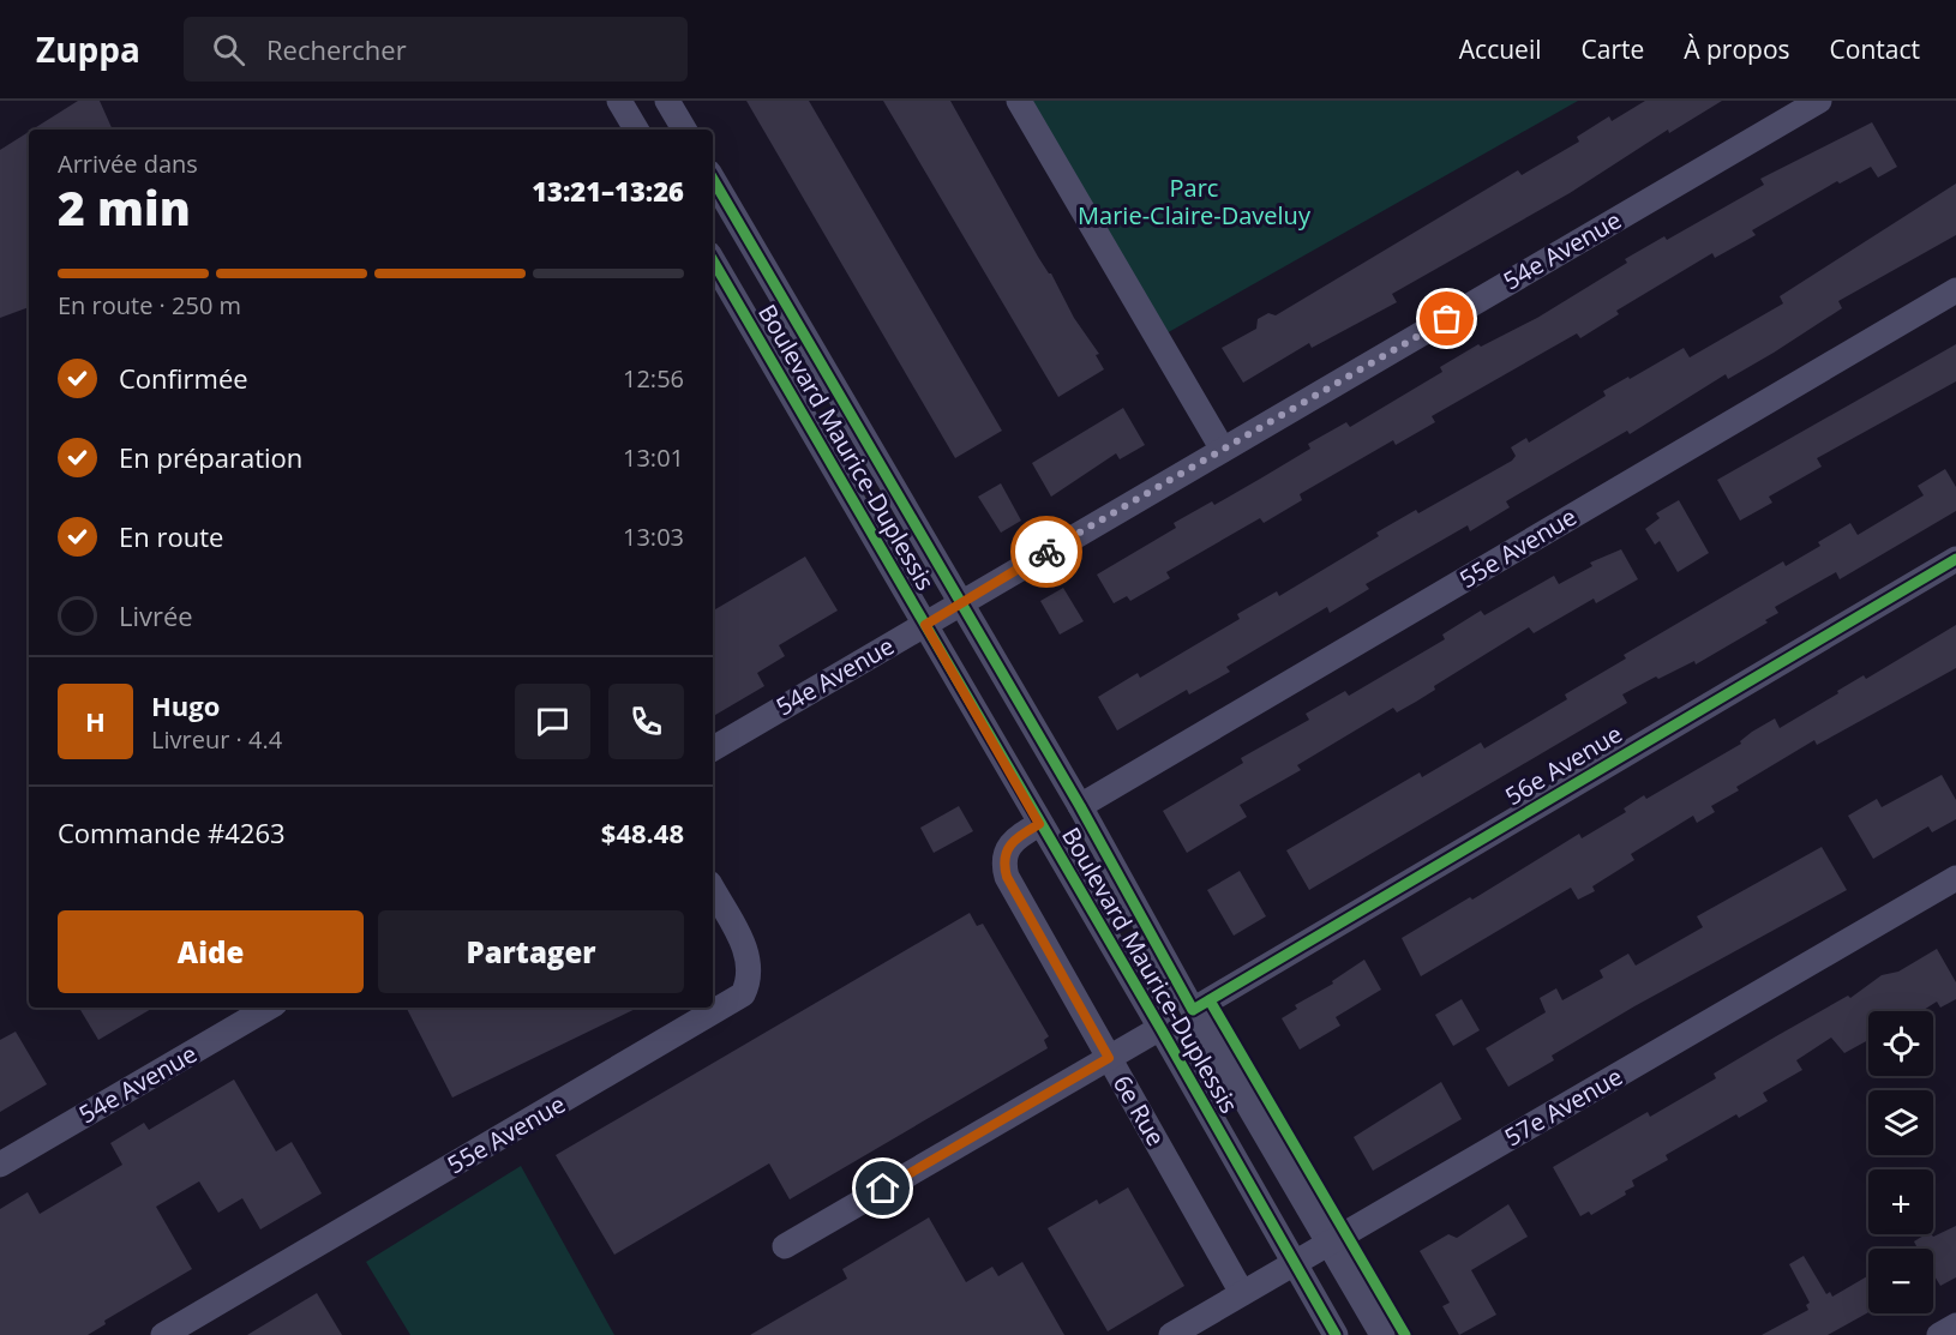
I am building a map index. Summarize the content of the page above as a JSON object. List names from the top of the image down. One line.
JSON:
{"streets":{"street":["54e Avenue","Boulevard Maurice-Duplessis","55e Avenue","56e Avenue","57e Avenue","6e Rue"]},"crossings":[["54e Avenue","Boulevard Maurice-Duplessis"],["Boulevard Maurice-Duplessis","55e Avenue"],["Boulevard Maurice-Duplessis","56e Avenue"],["Boulevard Maurice-Duplessis","57e Avenue"],["Boulevard Maurice-Duplessis","6e Rue"],["57e Avenue","6e Rue"]],"parks":["Parc Marie-Claire-Daveluy"],"page":{"header":"Zuppa","search":"Rechercher","nav":["Accueil","Carte","À propos","Contact"],"heading":["2 min","Arrivée dans","13:21–13:26"],"panel":["Hugo","Livreur · 4.4","Commande #4263","$48.48"],"bar":"En route · 250 m","list":[["Confirmée","12:56"],["En préparation","13:01"],["En route","13:03"],"Livrée"],"round":"H","buttons":["Aide","Partager"],"map_buttons":["+","−"]}}
